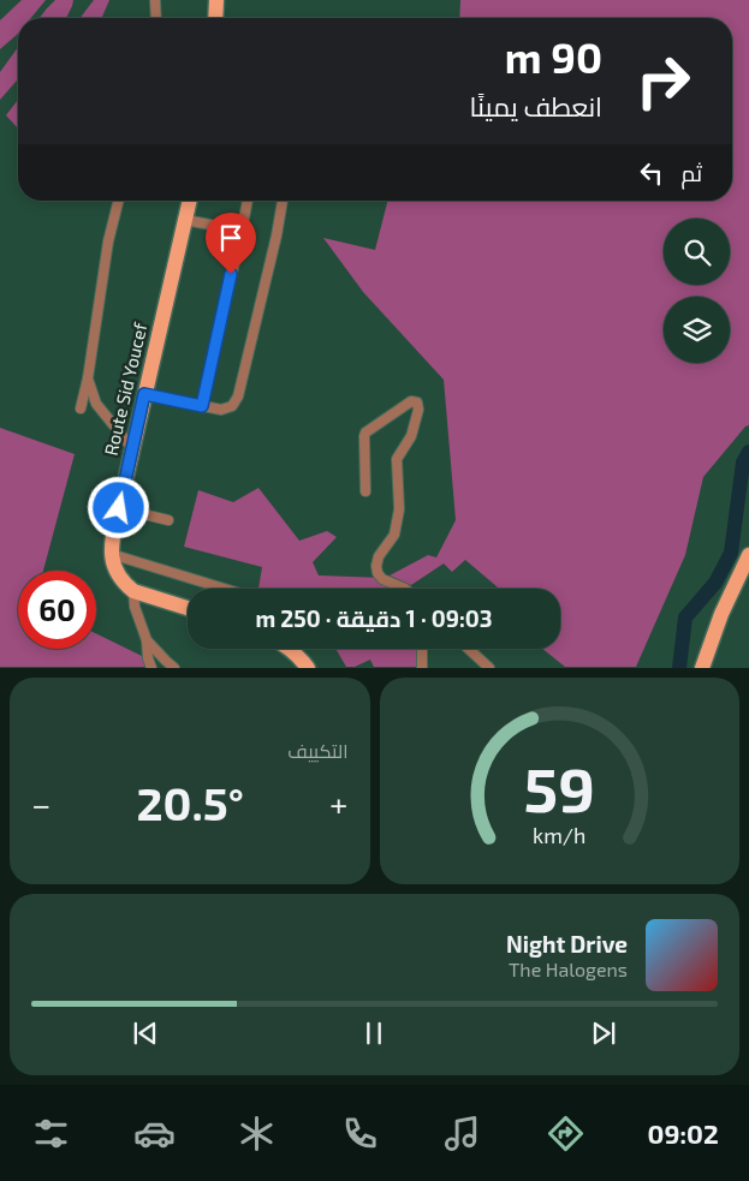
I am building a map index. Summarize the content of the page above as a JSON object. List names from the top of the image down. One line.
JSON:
{"streets":{"main road":["Route Sid Youcef"]},"page":{"turn":["90 m","انعطف يمينًا"],"then":"ثم","limit":"60","trip":"09:03 · 1 دقيقة · 250 m","tile":"التكييف","heat":["−","20.5°","+"],"song":["Night Drive","The Halogens"],"tabs":"09:02","gauge":["59","km/h"]}}
